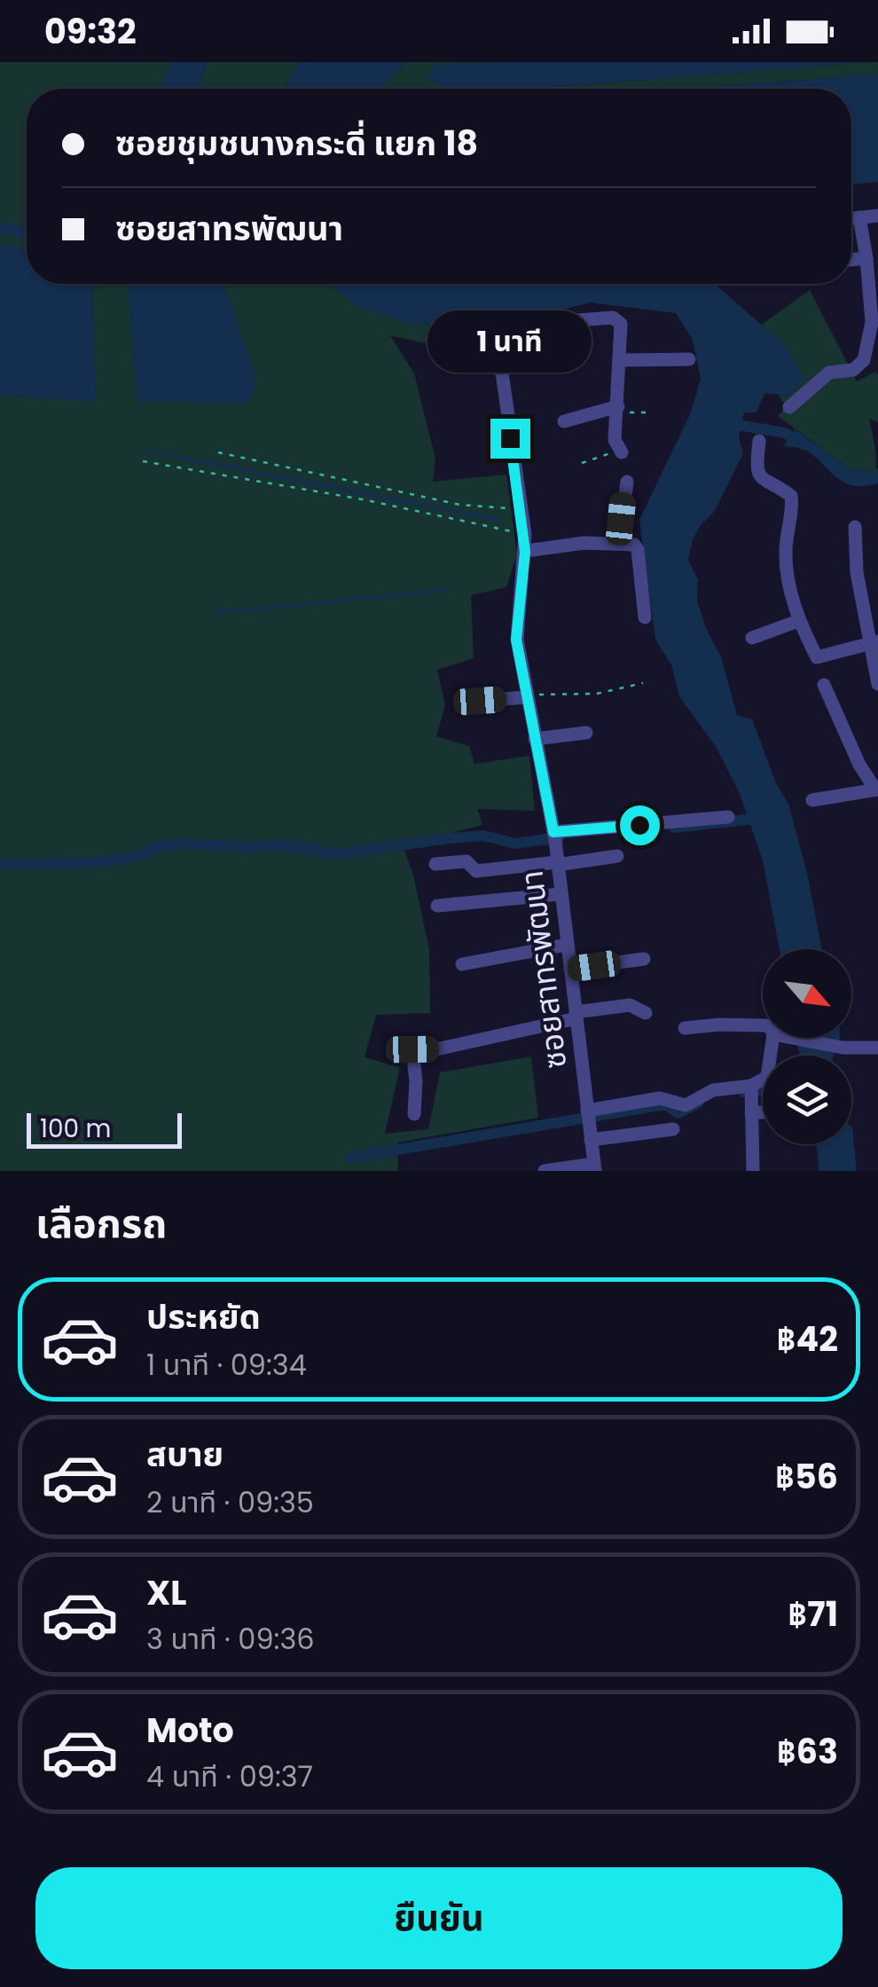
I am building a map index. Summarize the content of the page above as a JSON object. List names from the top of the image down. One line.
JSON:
{"streets":{"street":["ซอยสาทรพัฒนา"]},"scale_bar":"100 m","north":"bottom right","page":{"status":"09:32","banner":["ซอยชุมชนางกระดี่ แยก 18","ซอยสาทรพัฒนา"],"bubble":"1 นาที","scale":"100 m","heading":"เลือกรถ","list":[{"name":"ประหยัด","note":"1 นาที · 09:34","value":"฿42"},{"name":"สบาย","note":"2 นาที · 09:35","value":"฿56"},{"name":"XL","note":"3 นาที · 09:36","value":"฿71"},{"name":"Moto","note":"4 นาที · 09:37","value":"฿63"}],"buttons":"ยืนยัน"}}
